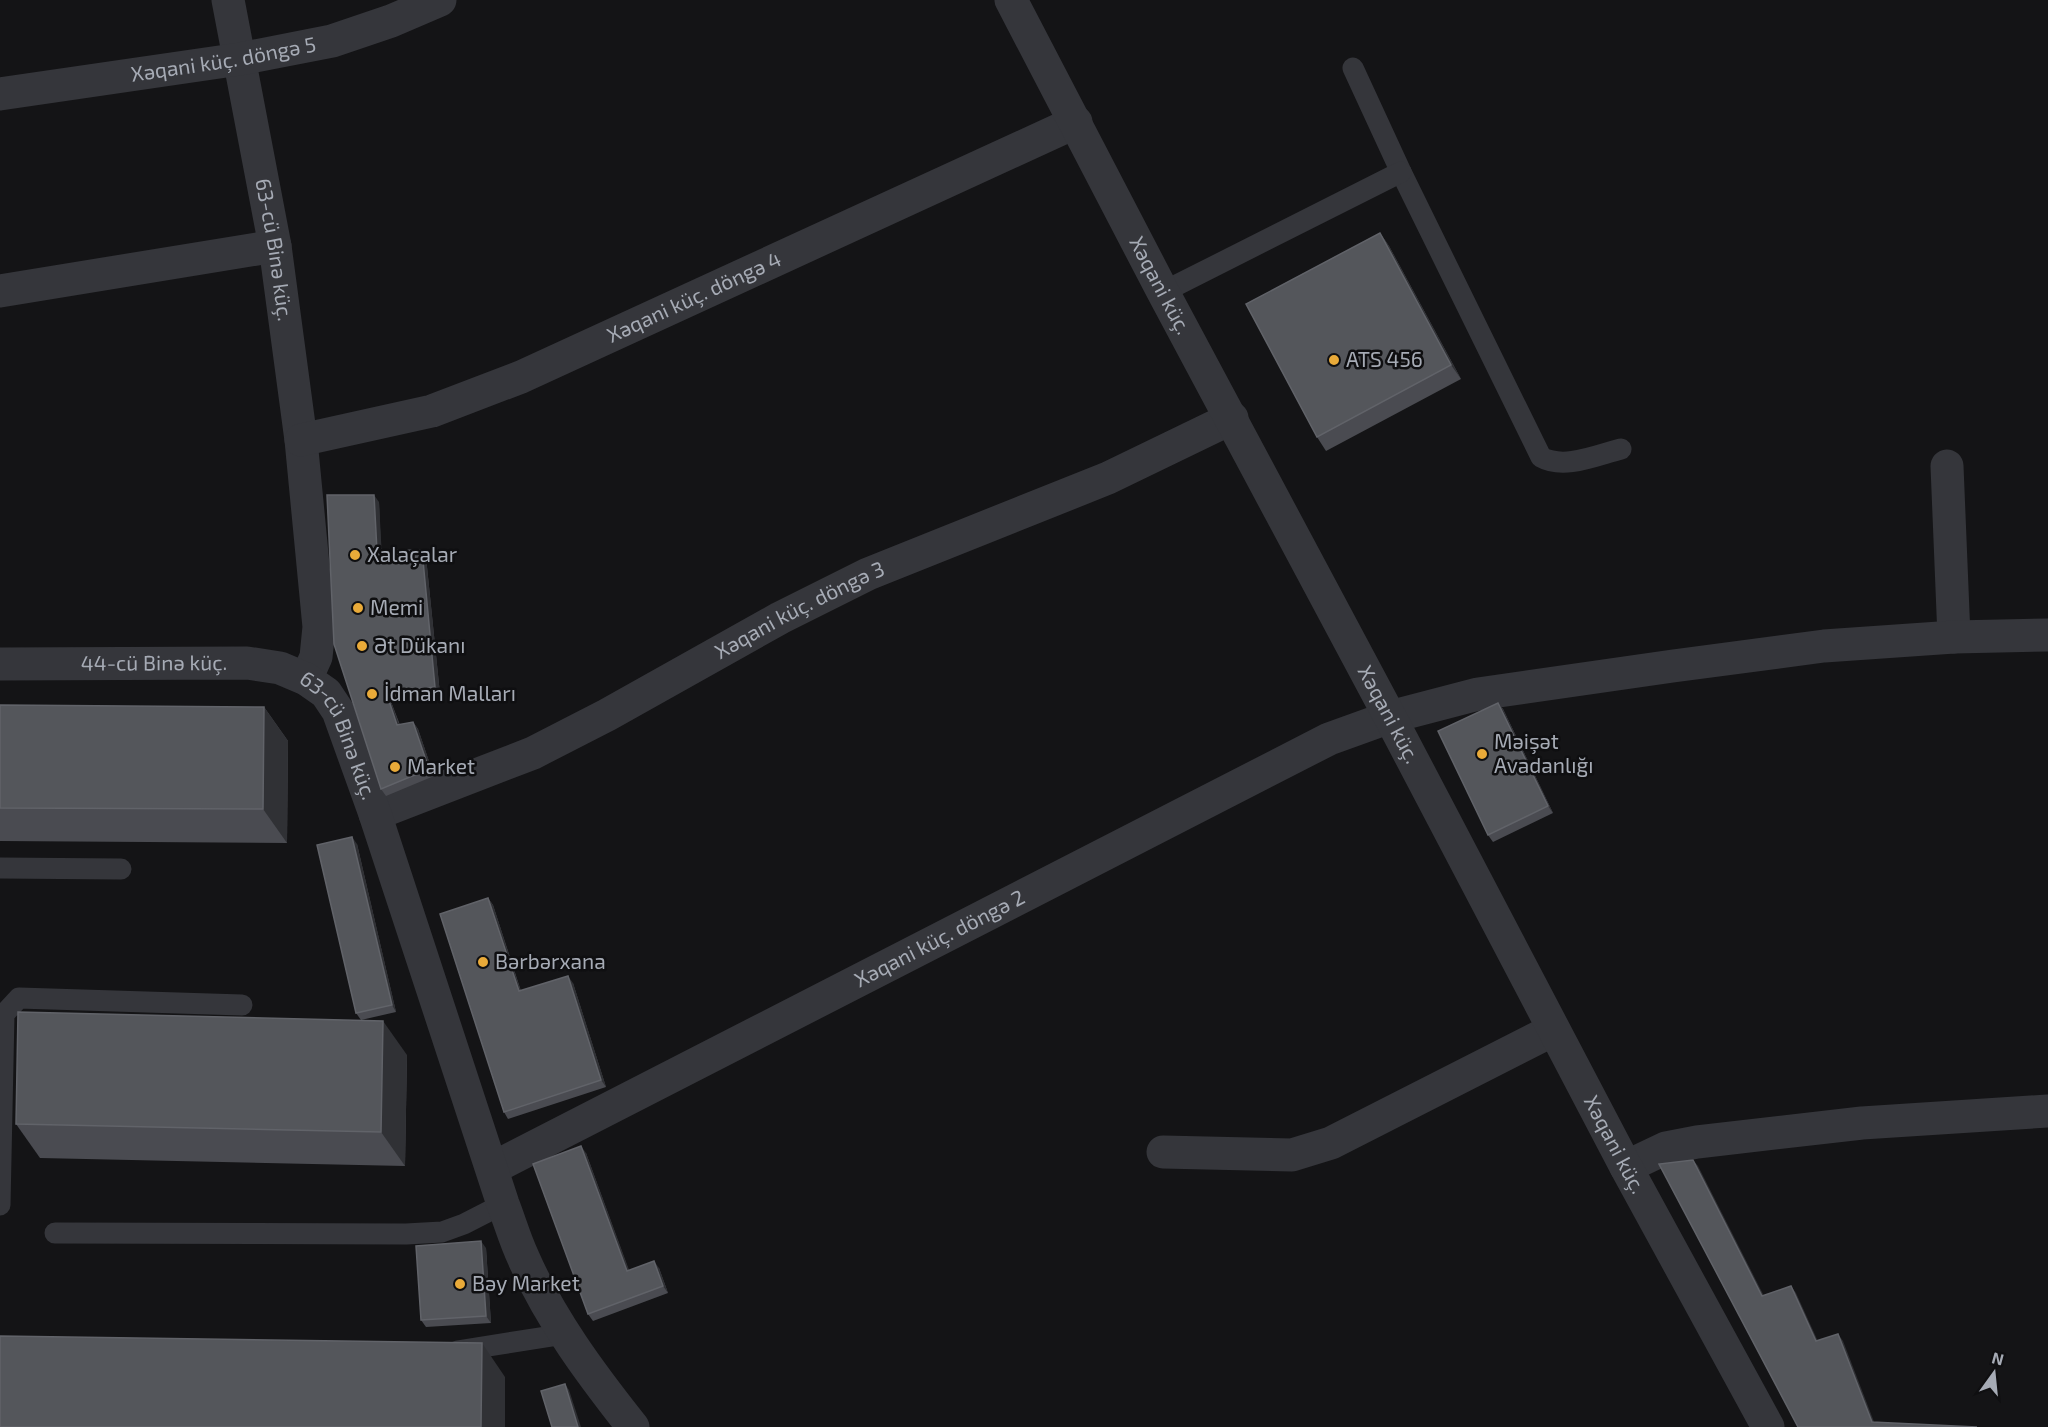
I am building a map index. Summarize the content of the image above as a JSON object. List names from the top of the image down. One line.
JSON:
{"streets":{"street":["Xəqani küç. döngə 5","63-cü Binə küç.","Xəqani küç.","Xəqani küç. döngə 4","Xəqani küç. döngə 3","44-cü Binə küç.","Xəqani küç. döngə 2"]},"crossings":[["Xəqani küç. döngə 5","63-cü Binə küç."],["63-cü Binə küç.","Xəqani küç. döngə 4"],["63-cü Binə küç.","Xəqani küç. döngə 3"],["63-cü Binə küç.","44-cü Binə küç."],["63-cü Binə küç.","Xəqani küç. döngə 2"],["Xəqani küç.","Xəqani küç. döngə 4"],["Xəqani küç.","Xəqani küç. döngə 3"],["Xəqani küç.","Xəqani küç. döngə 2"]],"places":["ATS 456","Xalaçalar","Memi","Ət Dükanı","İdman Malları","Məişət Avadanlığı","Market","Bərbərxana","Bəy Market"],"north":"top"}
